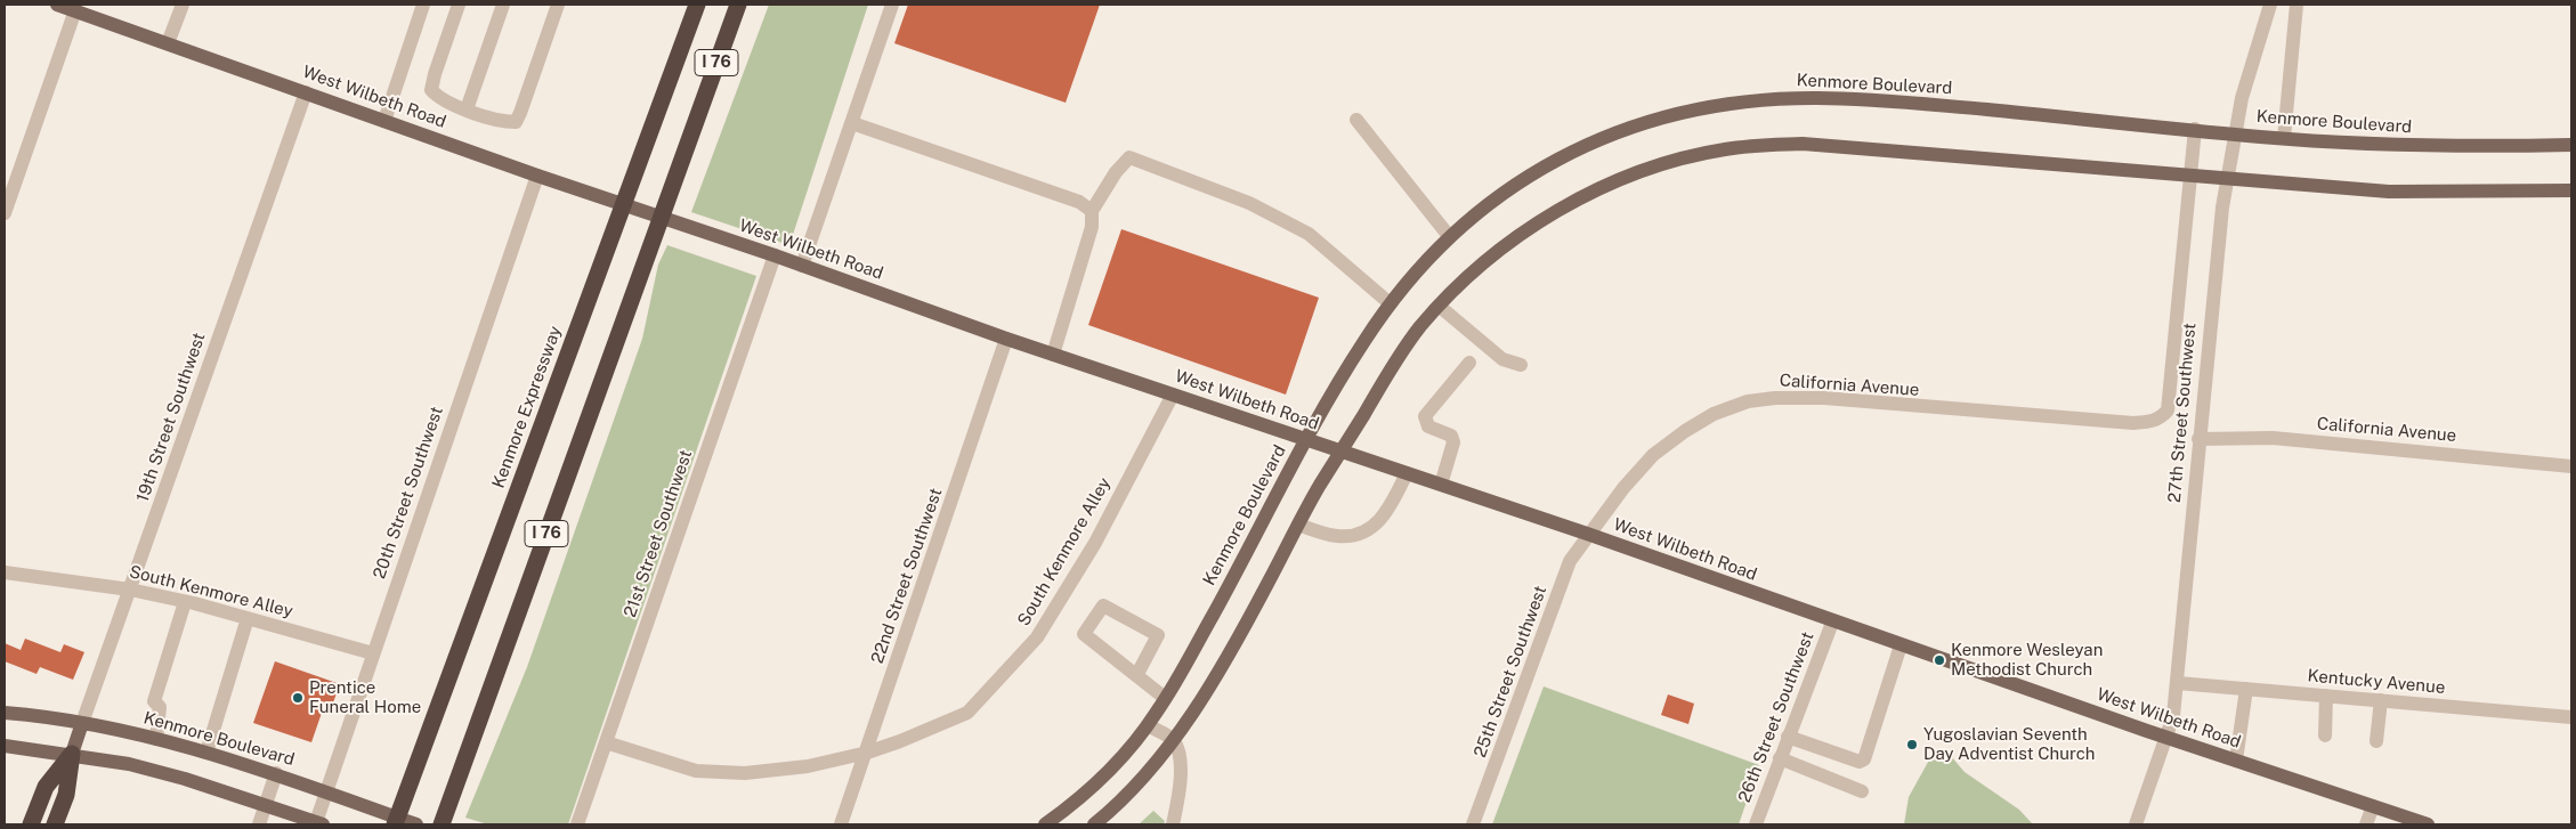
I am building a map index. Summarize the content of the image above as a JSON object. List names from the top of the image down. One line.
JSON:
{"streets":{"highway":["I 76","Kenmore Expressway"],"main road":["Kenmore Boulevard","West Wilbeth Road","19th Street Southwest"],"street":["California Avenue","27th Street Southwest","20th Street Southwest","21st Street Southwest","South Kenmore Alley","22nd Street Southwest","25th Street Southwest","Kentucky Avenue","26th Street Southwest"]},"crossings":[["Kenmore Boulevard","West Wilbeth Road"],["Kenmore Boulevard","27th Street Southwest"],["Kenmore Boulevard","19th Street Southwest"],["Kenmore Boulevard","20th Street Southwest"],["West Wilbeth Road","California Avenue"],["West Wilbeth Road","27th Street Southwest"],["West Wilbeth Road","19th Street Southwest"],["West Wilbeth Road","20th Street Southwest"],["West Wilbeth Road","21st Street Southwest"],["West Wilbeth Road","South Kenmore Alley"],["West Wilbeth Road","22nd Street Southwest"],["West Wilbeth Road","25th Street Southwest"],["West Wilbeth Road","26th Street Southwest"],["California Avenue","27th Street Southwest"],["California Avenue","25th Street Southwest"],["27th Street Southwest","Kentucky Avenue"],["19th Street Southwest","South Kenmore Alley"],["20th Street Southwest","South Kenmore Alley"],["21st Street Southwest","South Kenmore Alley"],["South Kenmore Alley","22nd Street Southwest"]],"places":["Kenmore Wesleyan Methodist Church","Prentice Funeral Home","Yugoslavian Seventh Day Adventist Church"]}
